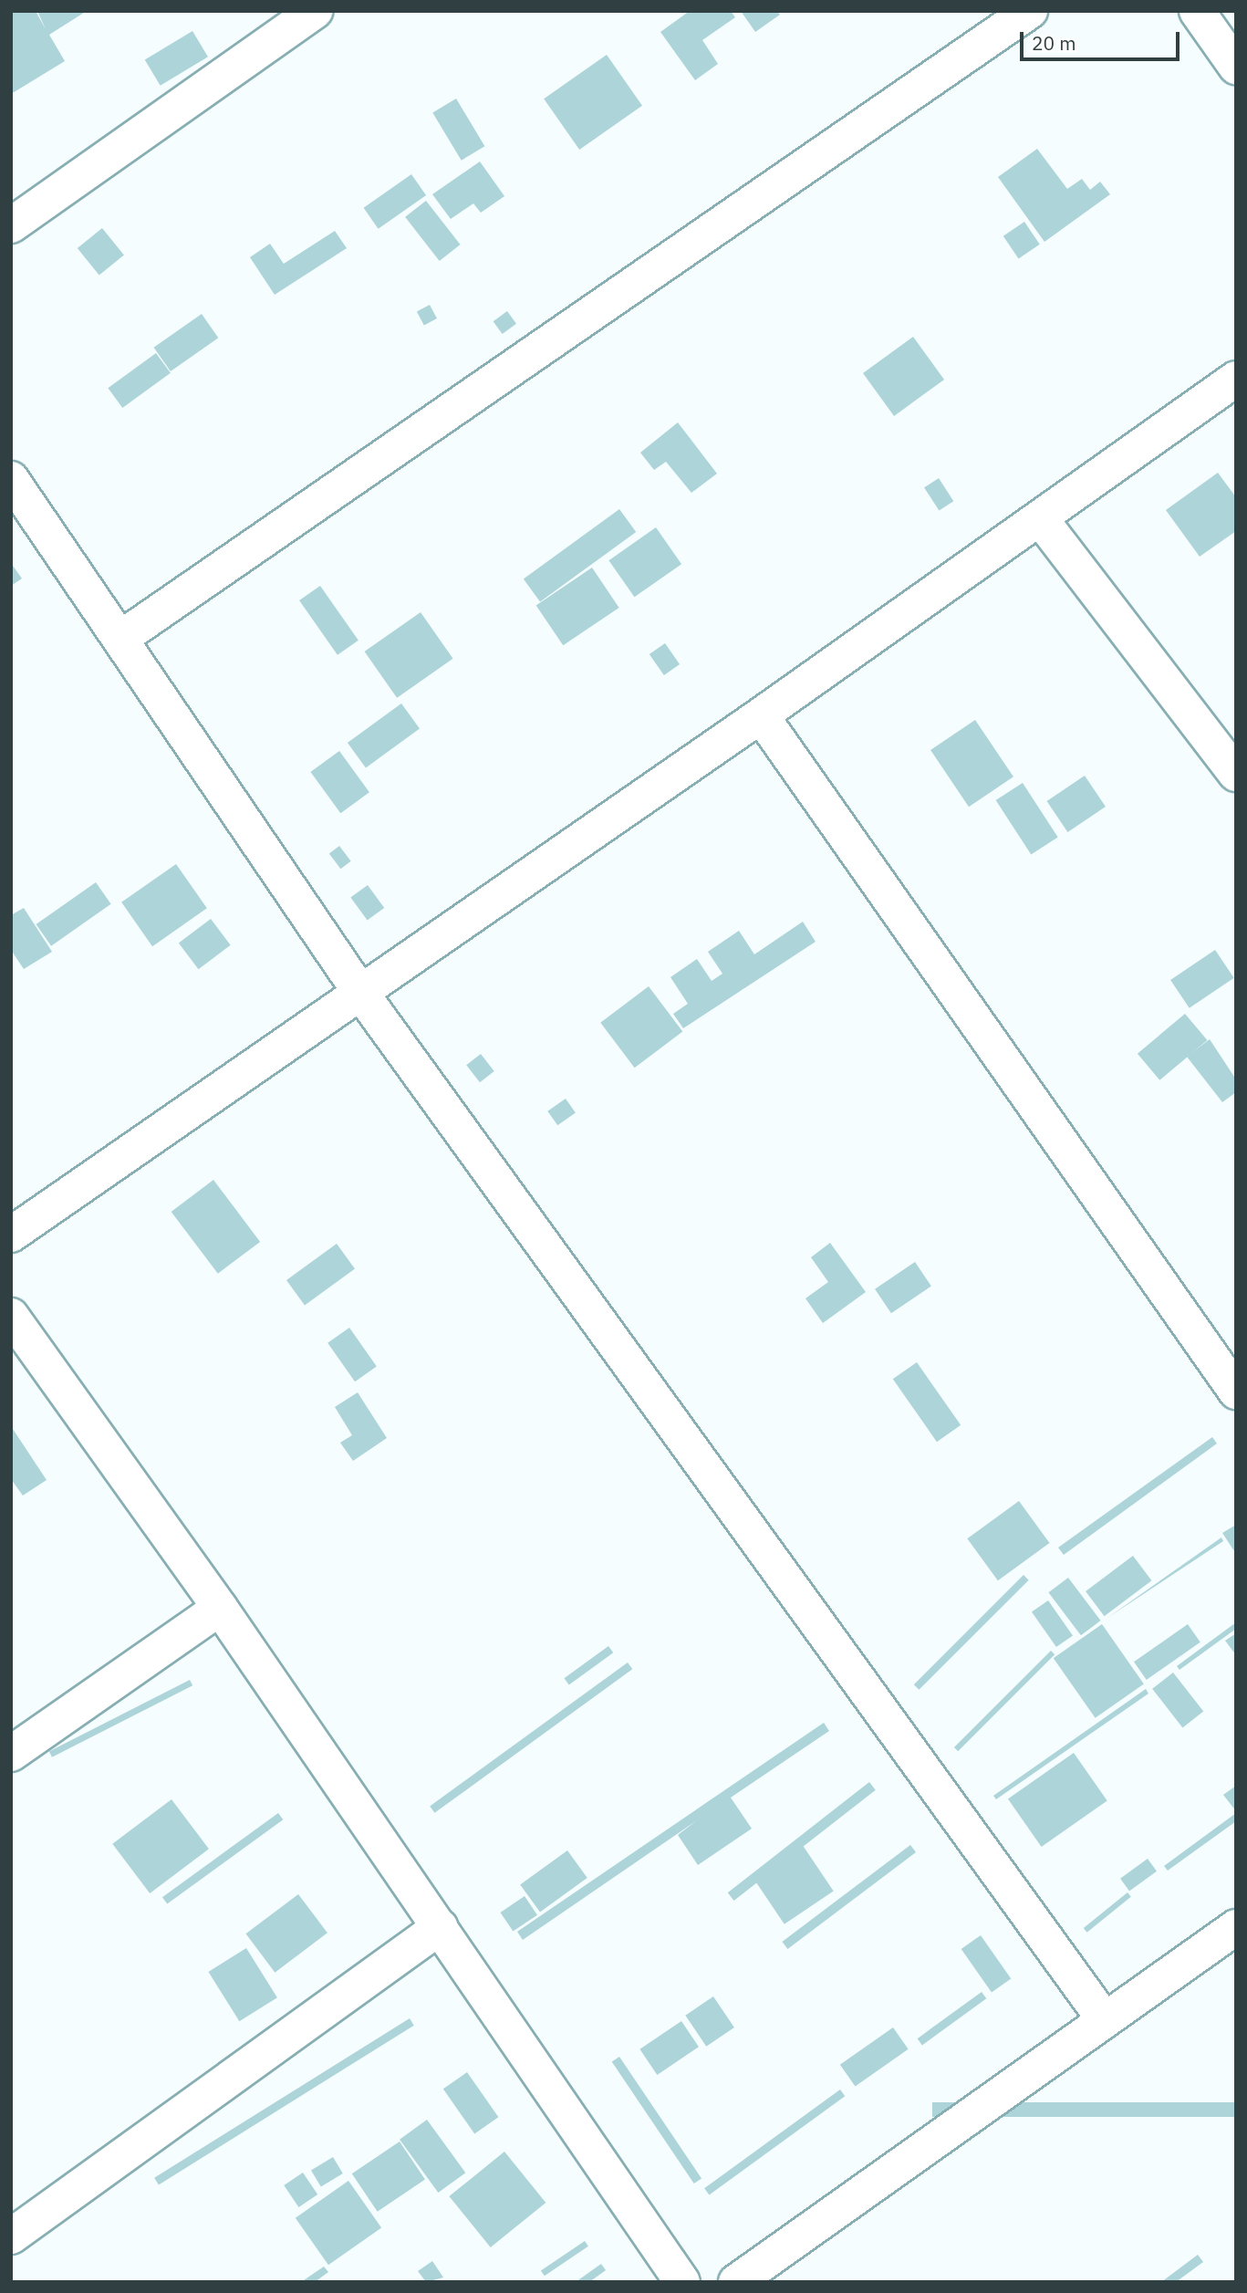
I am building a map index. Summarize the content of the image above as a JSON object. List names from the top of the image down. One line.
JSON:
{"scale_bar":"20 m"}
